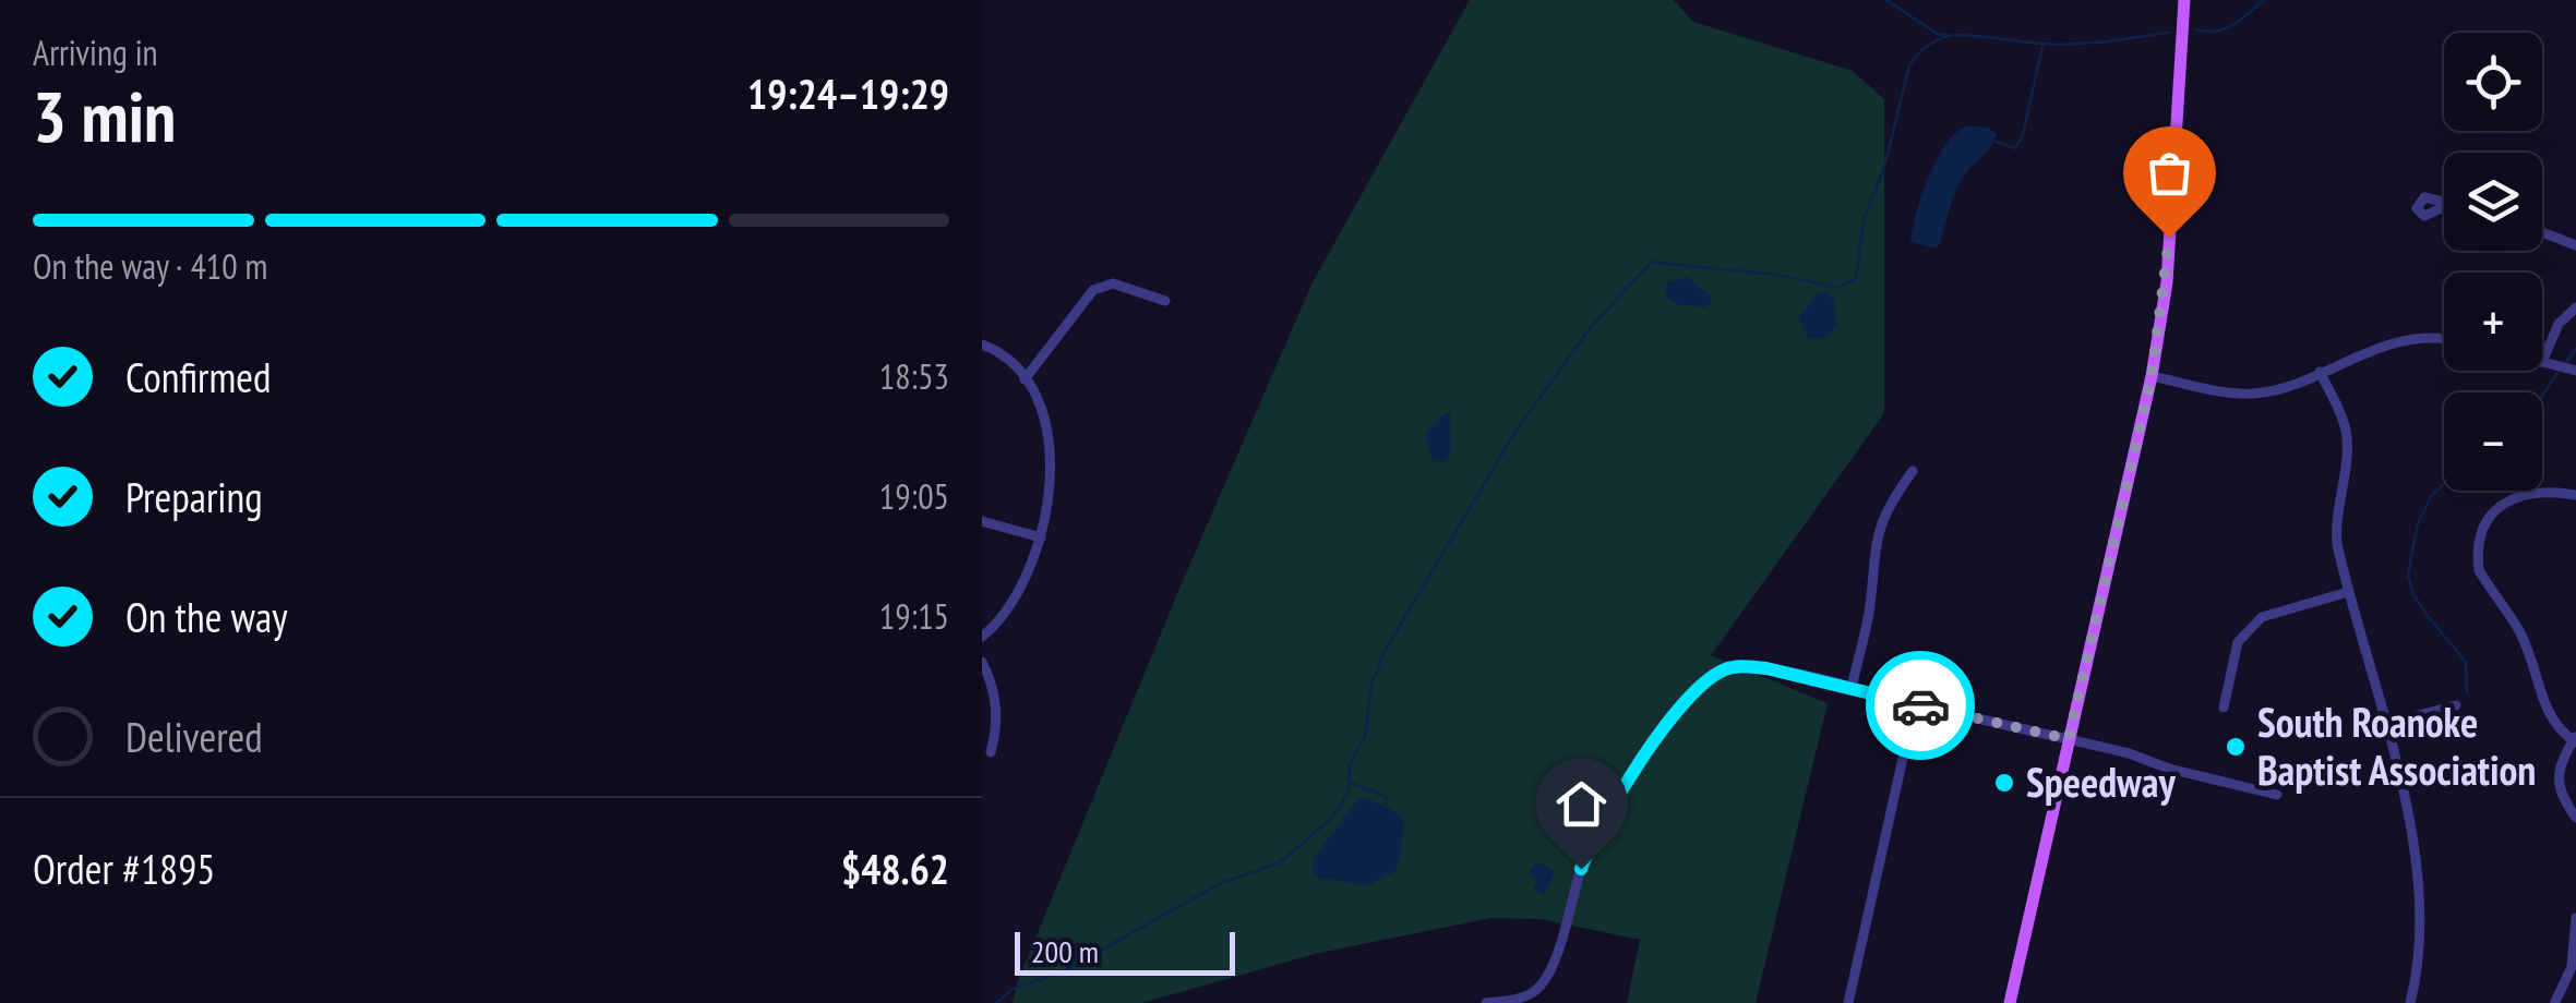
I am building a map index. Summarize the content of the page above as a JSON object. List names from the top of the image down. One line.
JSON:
{"places":["South Roanoke Baptist Association","Speedway"],"scale_bar":"200 m","page":{"heading":["3 min","Arriving in","19:24–19:29"],"panel":["Order #1895","$48.62"],"map_buttons":["+","−"],"bar":"On the way · 410 m","list":[["Confirmed","18:53"],["Preparing","19:05"],["On the way","19:15"],"Delivered"],"scale":"200 m"}}
